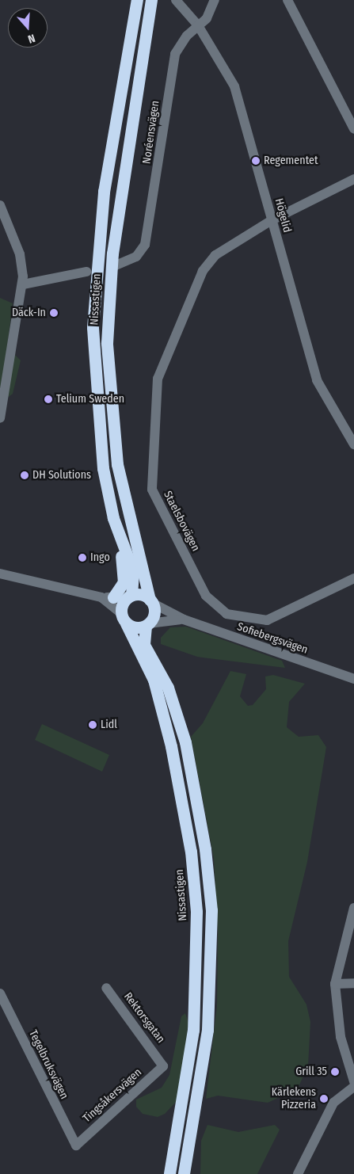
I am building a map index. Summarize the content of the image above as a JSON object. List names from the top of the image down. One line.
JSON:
{"streets":{"highway":["Nissastigen"],"street":["Noréensvägen","Högelid","Staelsbovägen","Sofiebergsvägen","Rektorsgatan","Tegelbruksvägen","Tingsåkersvägen"]},"crossings":[["Noréensvägen","Högelid"],["Högelid","Staelsbovägen"],["Nissastigen","Sofiebergsvägen"],["Rektorsgatan","Tingsåkersvägen"],["Tegelbruksvägen","Tingsåkersvägen"]],"places":["Regementet","Däck-In","Telium Sweden","DH Solutions","Ingo","Lidl","Grill 35","Kärlekens Pizzeria"],"north":"bottom"}
